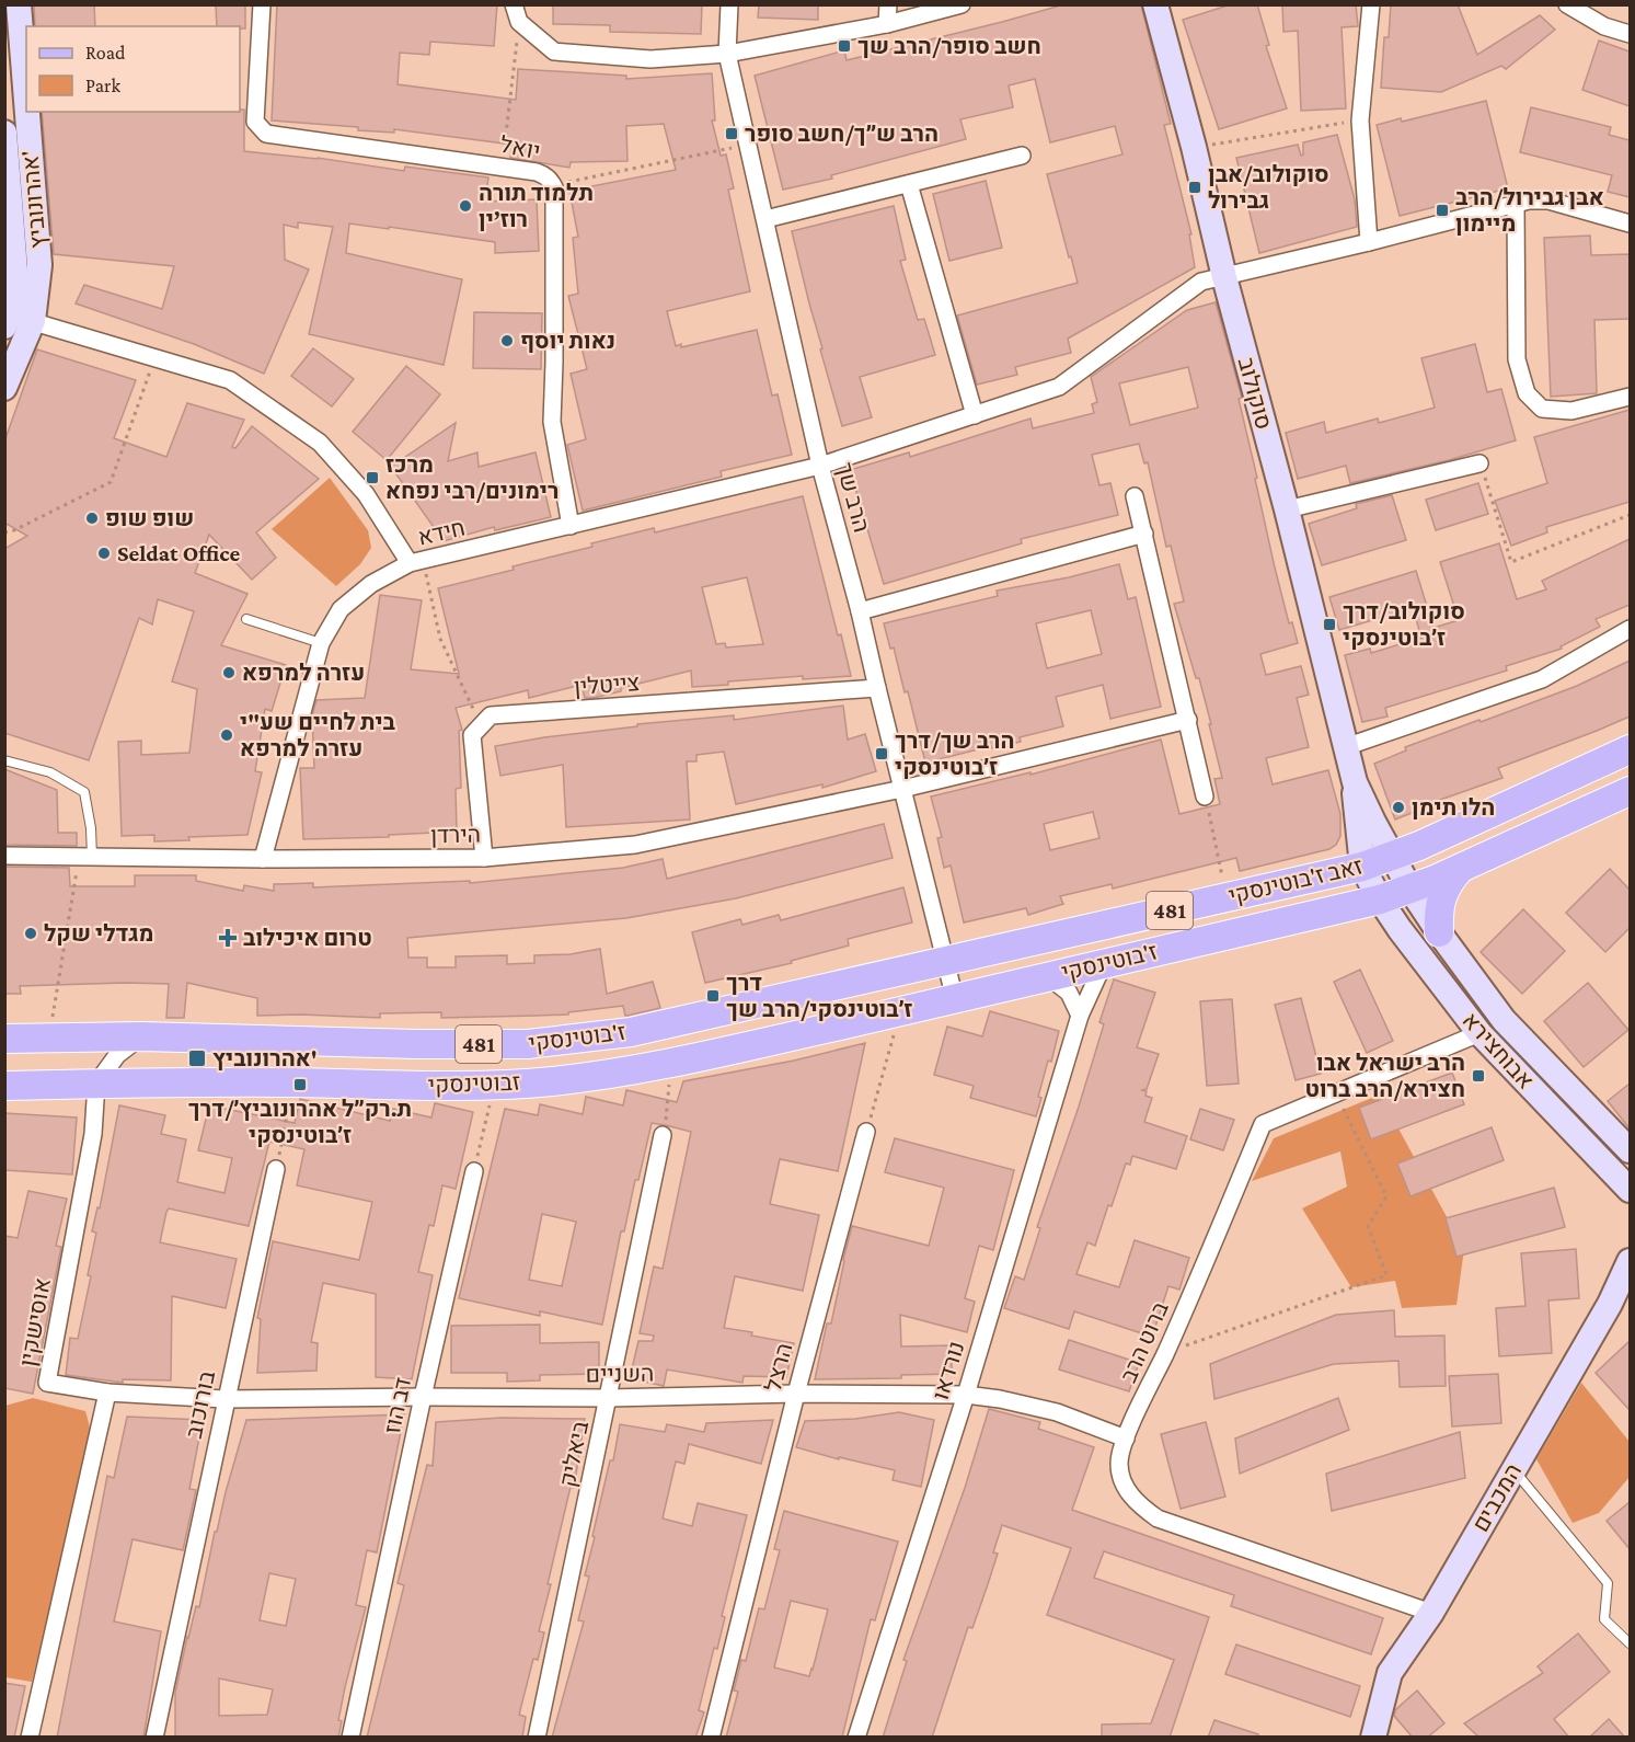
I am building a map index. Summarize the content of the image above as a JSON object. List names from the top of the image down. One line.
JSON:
{"streets":{"main road":["זאב ז'בוטינסקי","481","ז'בוטינסקי","זבוטינסקי"],"street":["יואל","אהרונוביץ'","סוקולוב","הרב שך","חידא","צייטלין","הירדן","אבוחצירא","אוסישקין","ברוט הרב","הרצל","נורדאו","השניים","בורוכוב","דב הוז","ביאליק","המכבים"]},"crossings":[["יואל","חידא"],["סוקולוב","חידא"],["סוקולוב","זאב ז'בוטינסקי"],["סוקולוב","אבוחצירא"],["הרב שך","חידא"],["הרב שך","צייטלין"],["הרב שך","הירדן"],["הרב שך","זאב ז'בוטינסקי"],["הרב שך","481"],["הרב שך","ז'בוטינסקי"],["חידא","הירדן"],["זאב ז'בוטינסקי","ז'בוטינסקי"],["זאב ז'בוטינסקי","אבוחצירא"],["481","ז'בוטינסקי"],["481","זבוטינסקי"],["ז'בוטינסקי","אבוחצירא"],["ז'בוטינסקי","נורדאו"],["אבוחצירא","ברוט הרב"],["זבוטינסקי","אוסישקין"],["אוסישקין","השניים"],["ברוט הרב","השניים"],["ברוט הרב","המכבים"],["הרצל","השניים"],["נורדאו","השניים"],["השניים","בורוכוב"],["השניים","דב הוז"],["השניים","ביאליק"]],"places":{"transit":["חשב סופר/הרב שך","הרב ש״ך/חשב סופר","סוקולוב/אבן גבירול","אבן גבירול/הרב מיימון","מרכז רימונים/רבי נפחא","סוקולוב/דרך ז׳בוטינסקי","הרב שך/דרך ז׳בוטינסקי","דרך ז׳בוטינסקי/הרב שך","אהרונוביץ'","הרב ישראל אבו חצירא/הרב ברוט","ת.רק״ל אהרונוביץ׳/דרך ז׳בוטינסקי"],"other":["תלמוד תורה רוז’ין","נאות יוסף","שופ שופ","Seldat Office","עזרה למרפא","בית לחיים שע\"י עזרה למרפא","הלו תימן","מגדלי שקל"],"health":["טרום איכילוב"]},"legend":["Road","Park"]}
